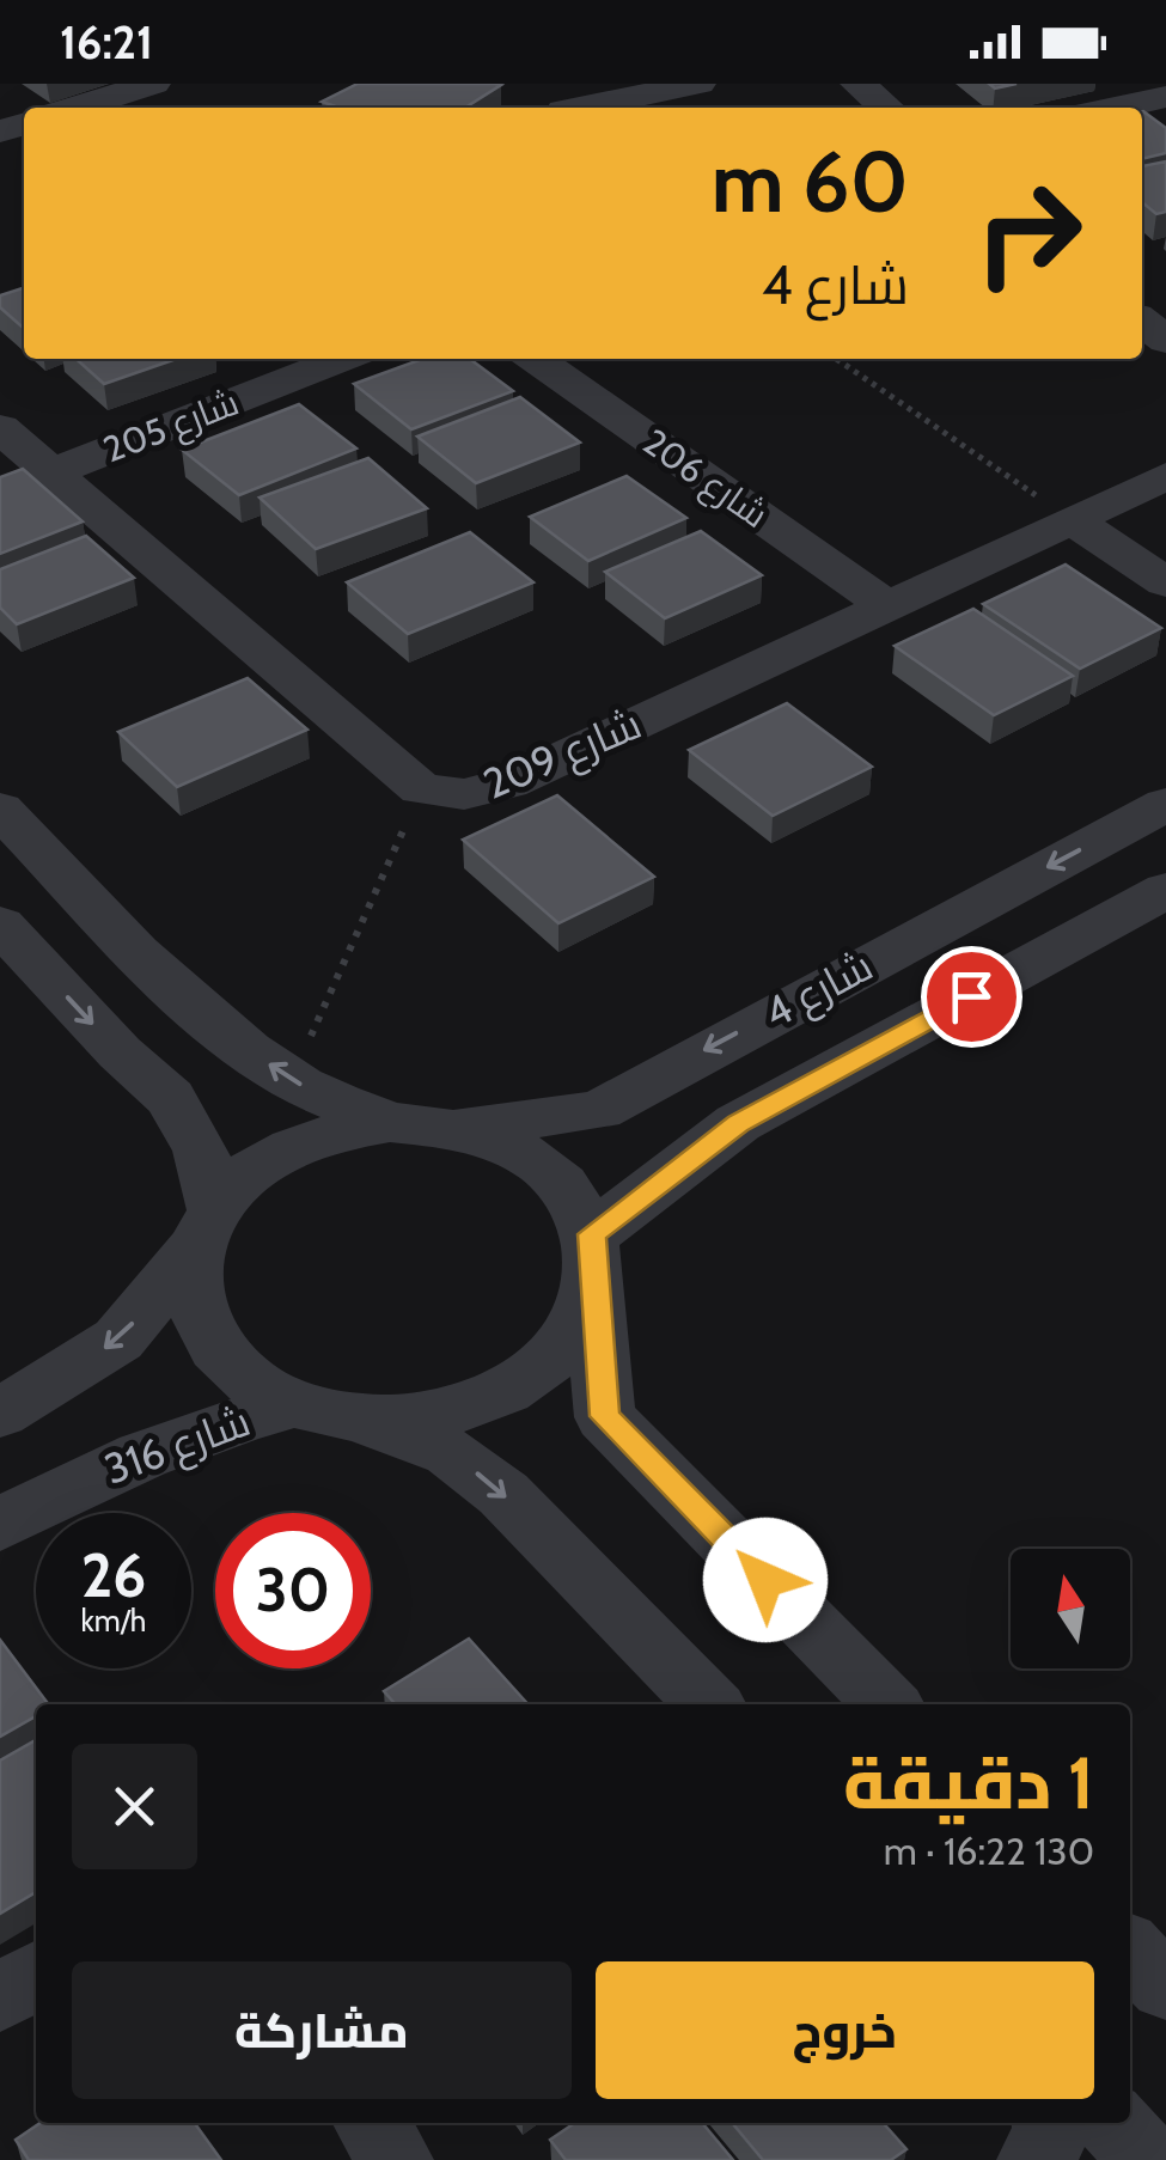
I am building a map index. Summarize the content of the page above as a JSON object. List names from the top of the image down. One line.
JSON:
{"streets":{"street":["شارع 205","شارع 206","شارع 209","شارع 4","شارع 316"]},"crossings":[["شارع 205","شارع 209"],["شارع 206","شارع 209"],["شارع 4","شارع 316"]],"north":"top","page":{"status":"16:21","turn":["60 m","شارع 4"],"speed":"26 km/h","limit":"30","heading":["1 دقيقة","130 m · 16:22"],"buttons":["خروج","مشاركة"]}}
